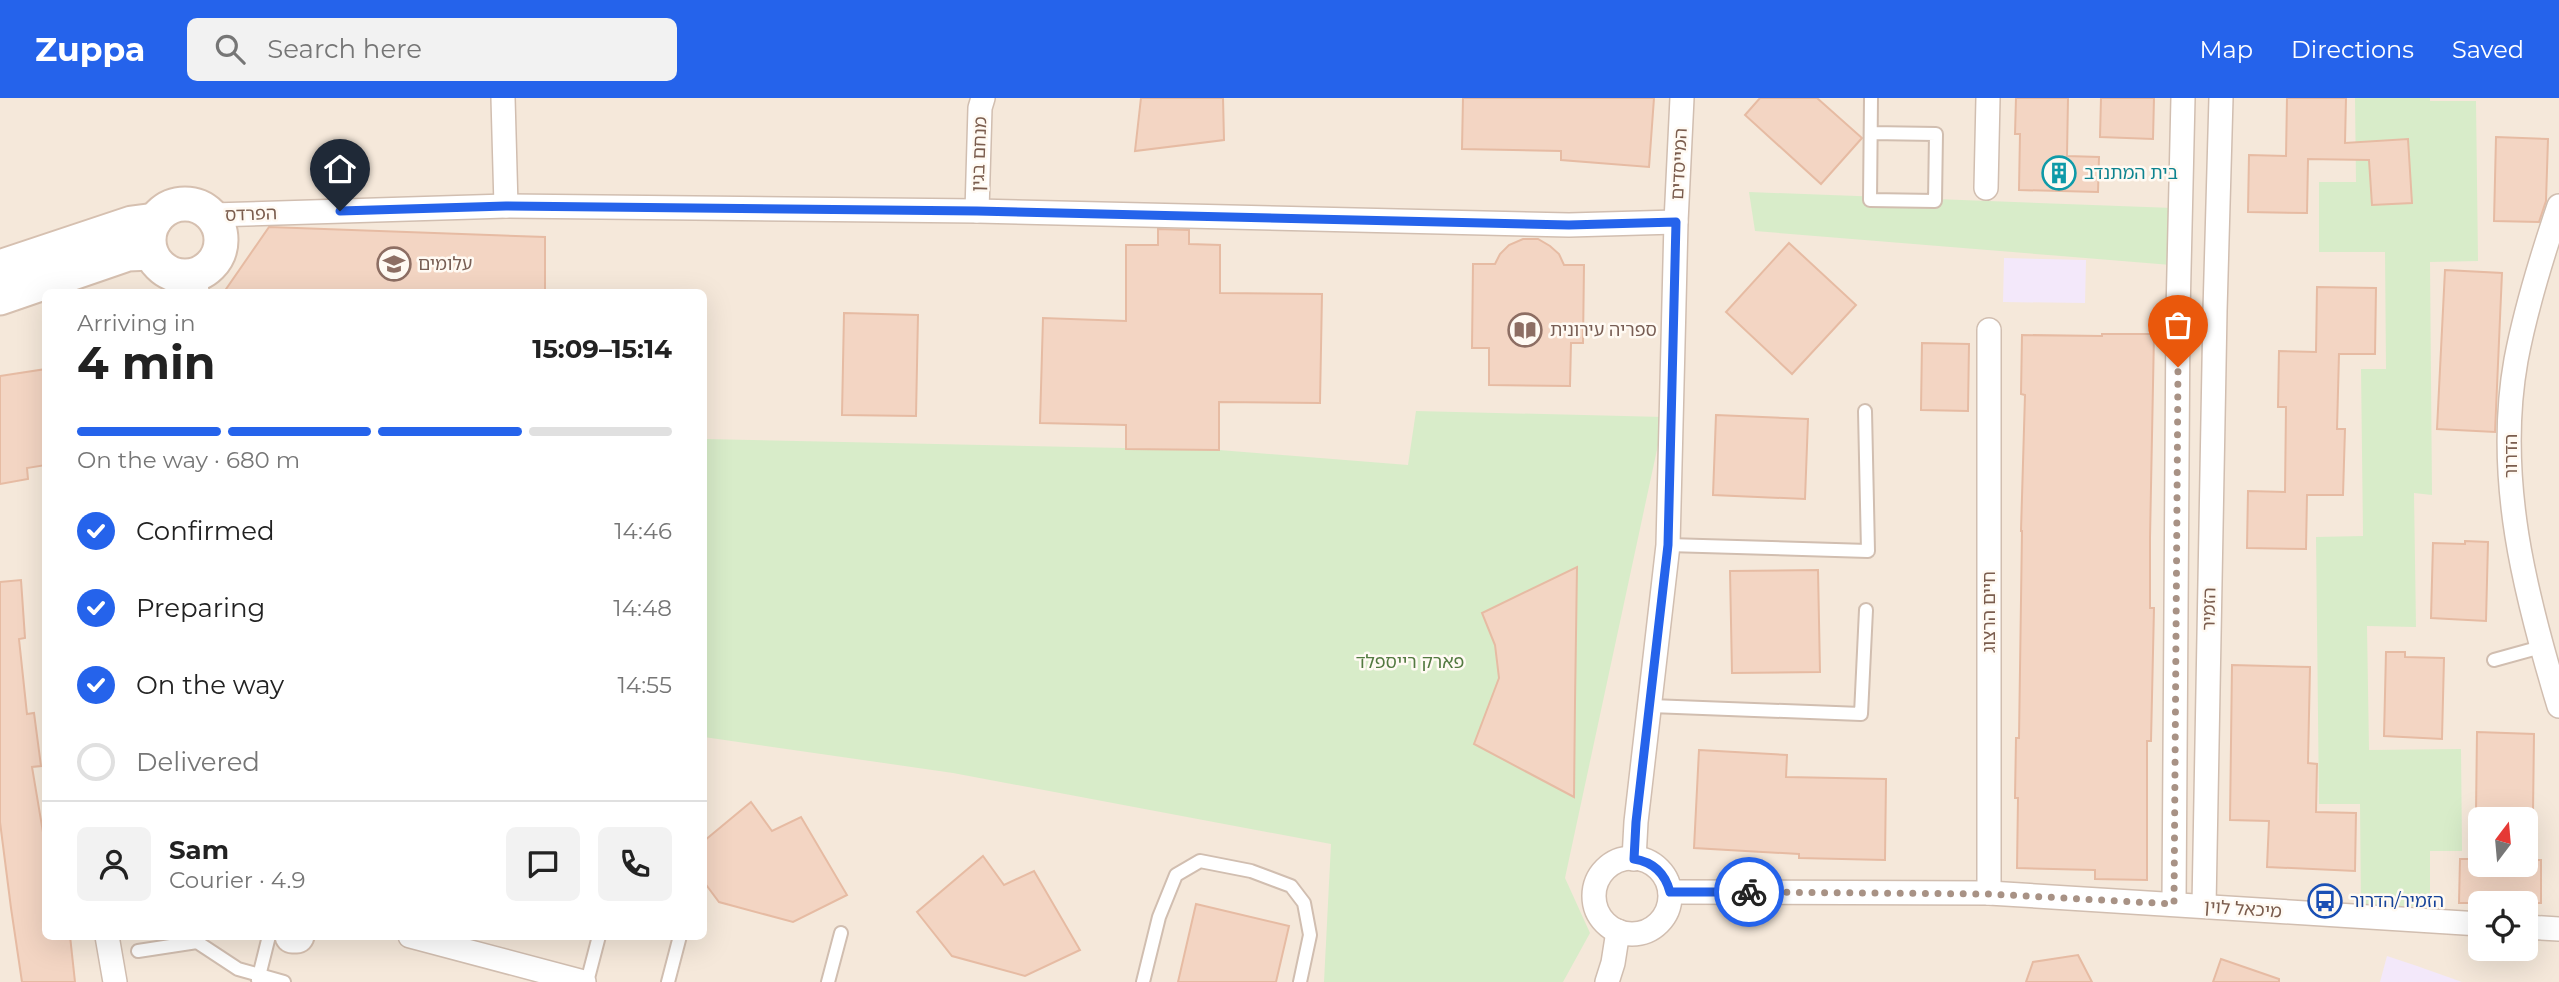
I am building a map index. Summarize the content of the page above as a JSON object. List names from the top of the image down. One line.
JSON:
{"streets":{"street":["מנחם בגין","המייסדים","הפרדס","הדרור","הזמיר","חיים הרצוג","מיכאל לוין"]},"crossings":[["מנחם בגין","הפרדס"],["המייסדים","הפרדס"],["המייסדים","מיכאל לוין"],["הזמיר","מיכאל לוין"],["חיים הרצוג","מיכאל לוין"]],"parks":["פארק רייספלד"],"places":{"building":["בית המתנדב"],"school or university":["עלומים"],"library":["ספריה עירונית"],"bus stop":["הזמיר/הדרור"]},"north":"top","page":{"header":"Zuppa","search":"Search here","nav":["Map","Directions","Saved"],"heading":["4 min","Arriving in","15:09–15:14"],"panel":["Sam","Courier · 4.9"],"bar":"On the way · 680 m","list":[["Confirmed","14:46"],["Preparing","14:48"],["On the way","14:55"],"Delivered"]}}
